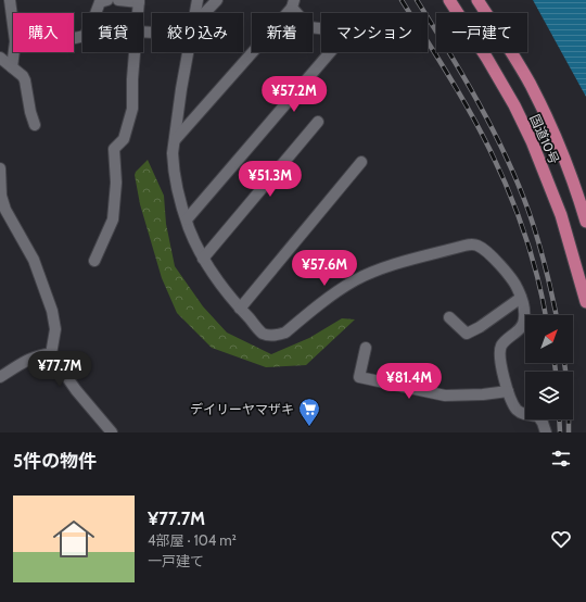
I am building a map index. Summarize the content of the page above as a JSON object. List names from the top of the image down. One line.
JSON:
{"streets":{"highway":["国道10号"]},"places":{"supermarket":["デイリーヤマザキ"]},"north":"top right","page":{"chip":["購入","賃貸","絞り込み","新着","マンション","一戸建て"],"price":["¥57.2M","¥51.3M","¥57.6M","¥77.7M","¥81.4M"],"heading":"5件の物件","list":[{"name":"¥77.7M","note":"4部屋 · 104 m² · 一戸建て"}]}}
